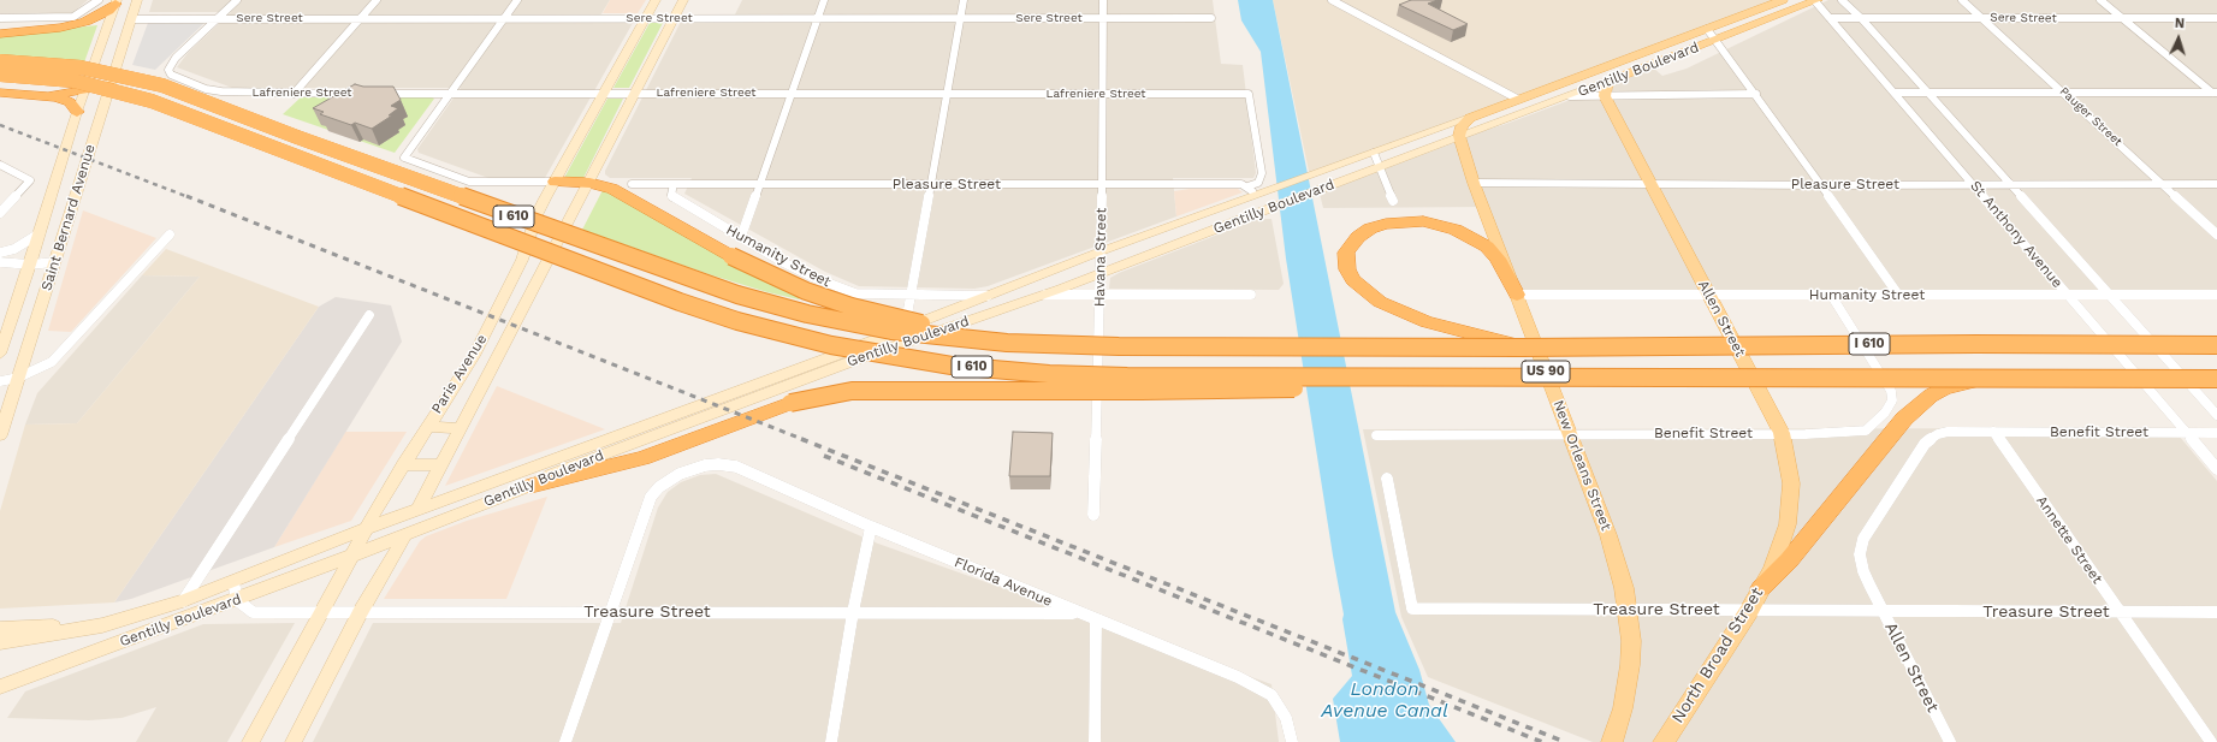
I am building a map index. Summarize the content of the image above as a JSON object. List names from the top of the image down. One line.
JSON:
{"streets":{"highway":["I 610"],"main road":["Sere Street","Gentilly Boulevard","Saint Bernard Avenue","Allen Street","US 90","Paris Avenue","New Orleans Street","North Broad Street"],"street":["Lafreniere Street","Pauger Street","Pleasure Street","St Anthony Avenue","Humanity Street","Havana Street","Benefit Street","Annette Street","Florida Avenue","Treasure Street"]},"crossings":[["Sere Street","Lafreniere Street"],["Sere Street","Pauger Street"],["Sere Street","Saint Bernard Avenue"],["Sere Street","St Anthony Avenue"],["Sere Street","Havana Street"],["Sere Street","Paris Avenue"],["Gentilly Boulevard","St Anthony Avenue"],["Gentilly Boulevard","Humanity Street"],["Gentilly Boulevard","Havana Street"],["Gentilly Boulevard","Paris Avenue"],["Gentilly Boulevard","New Orleans Street"],["Gentilly Boulevard","Treasure Street"],["Lafreniere Street","Pleasure Street"],["Lafreniere Street","Havana Street"],["Lafreniere Street","Paris Avenue"],["Pauger Street","Pleasure Street"],["Pleasure Street","St Anthony Avenue"],["Pleasure Street","Humanity Street"],["Pleasure Street","Havana Street"],["Pleasure Street","Allen Street"],["Pleasure Street","New Orleans Street"],["St Anthony Avenue","Humanity Street"],["St Anthony Avenue","Benefit Street"],["Humanity Street","Allen Street"],["Humanity Street","Benefit Street"],["Humanity Street","New Orleans Street"],["Allen Street","Benefit Street"],["Allen Street","Treasure Street"],["Allen Street","North Broad Street"],["Paris Avenue","Treasure Street"],["Benefit Street","New Orleans Street"],["Benefit Street","Annette Street"],["New Orleans Street","Treasure Street"],["Annette Street","Treasure Street"],["Florida Avenue","Treasure Street"],["Treasure Street","North Broad Street"]],"water":["London Avenue Canal"],"north":"top"}
